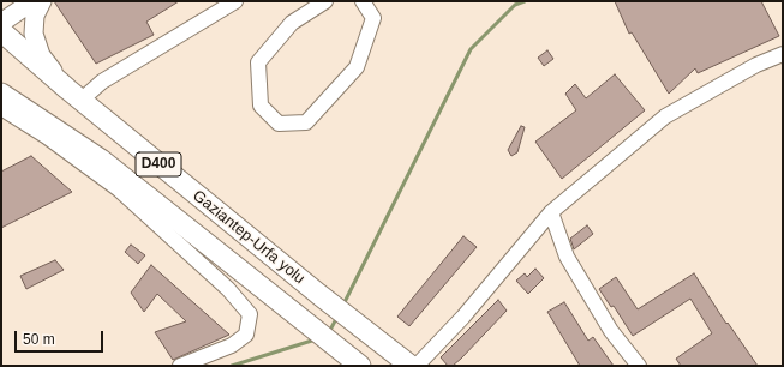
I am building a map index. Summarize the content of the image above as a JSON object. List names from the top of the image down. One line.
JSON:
{"streets":{"highway":["D400","Gaziantep-Urfa yolu"]},"scale_bar":"50 m"}
